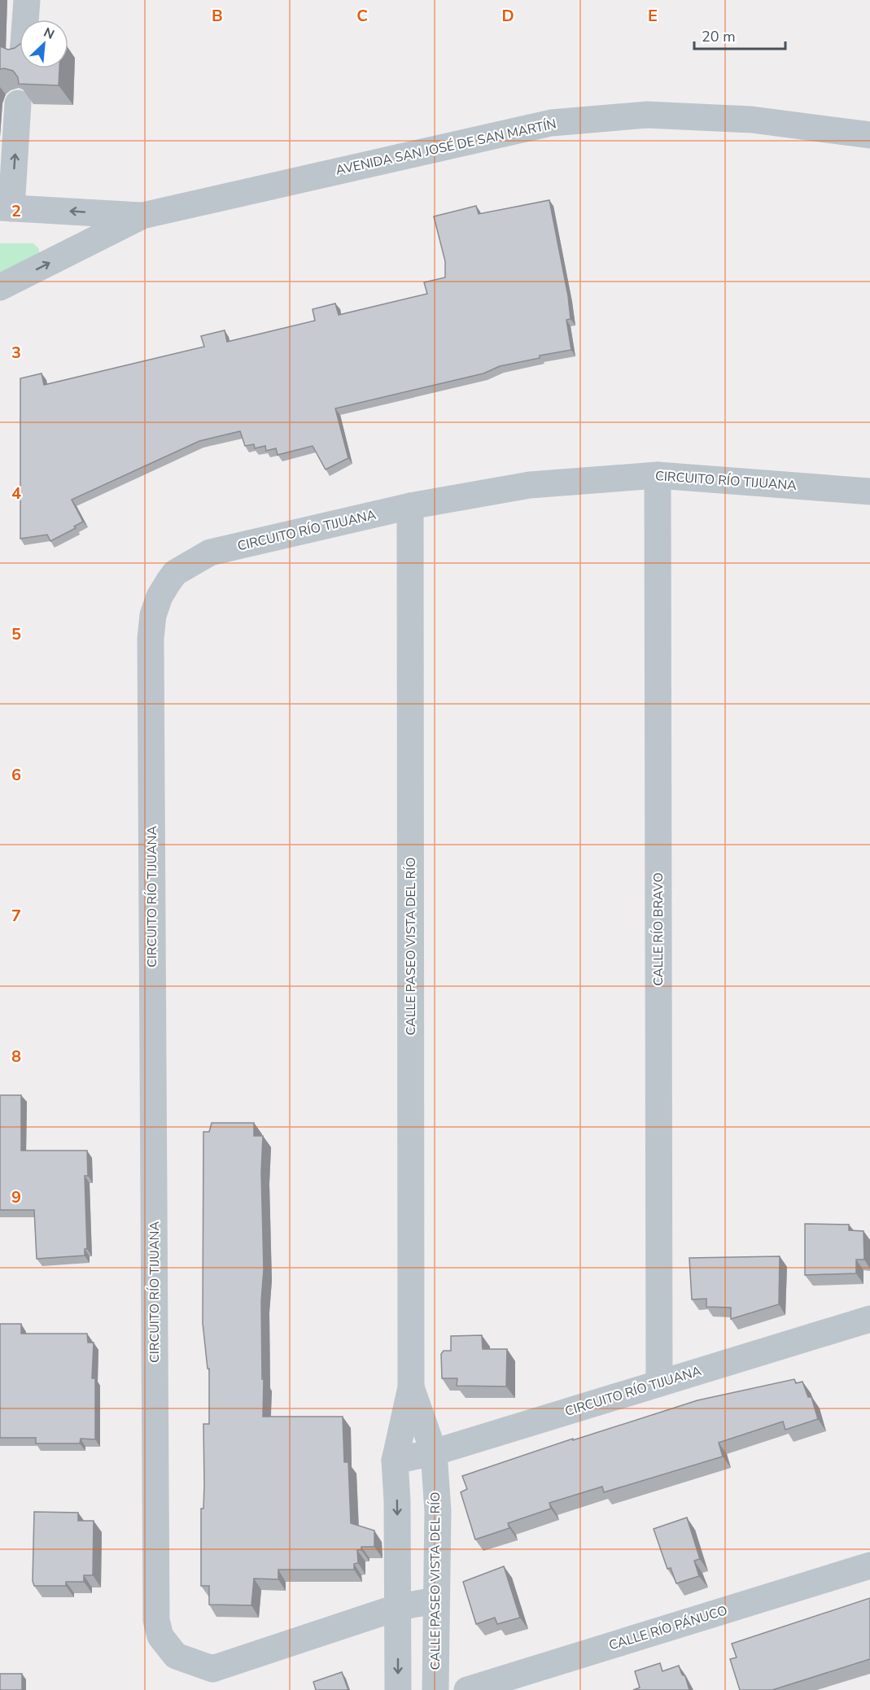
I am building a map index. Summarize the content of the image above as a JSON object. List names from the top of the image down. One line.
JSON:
{"streets":{"street":["AVENIDA SAN JOSÉ DE SAN MARTÍN","CIRCUITO RÍO TIJUANA","CALLE RÍO BRAVO","CALLE PASEO VISTA DEL RÍO","CALLE RÍO PÁNUCO"]},"crossings":[["CIRCUITO RÍO TIJUANA","CALLE RÍO BRAVO"],["CIRCUITO RÍO TIJUANA","CALLE PASEO VISTA DEL RÍO"]],"scale_bar":"20 m","north":"top right","grid":{"columns":["B","C","D","E"],"rows":["2","3","4","5","6","7","8","9"]}}
